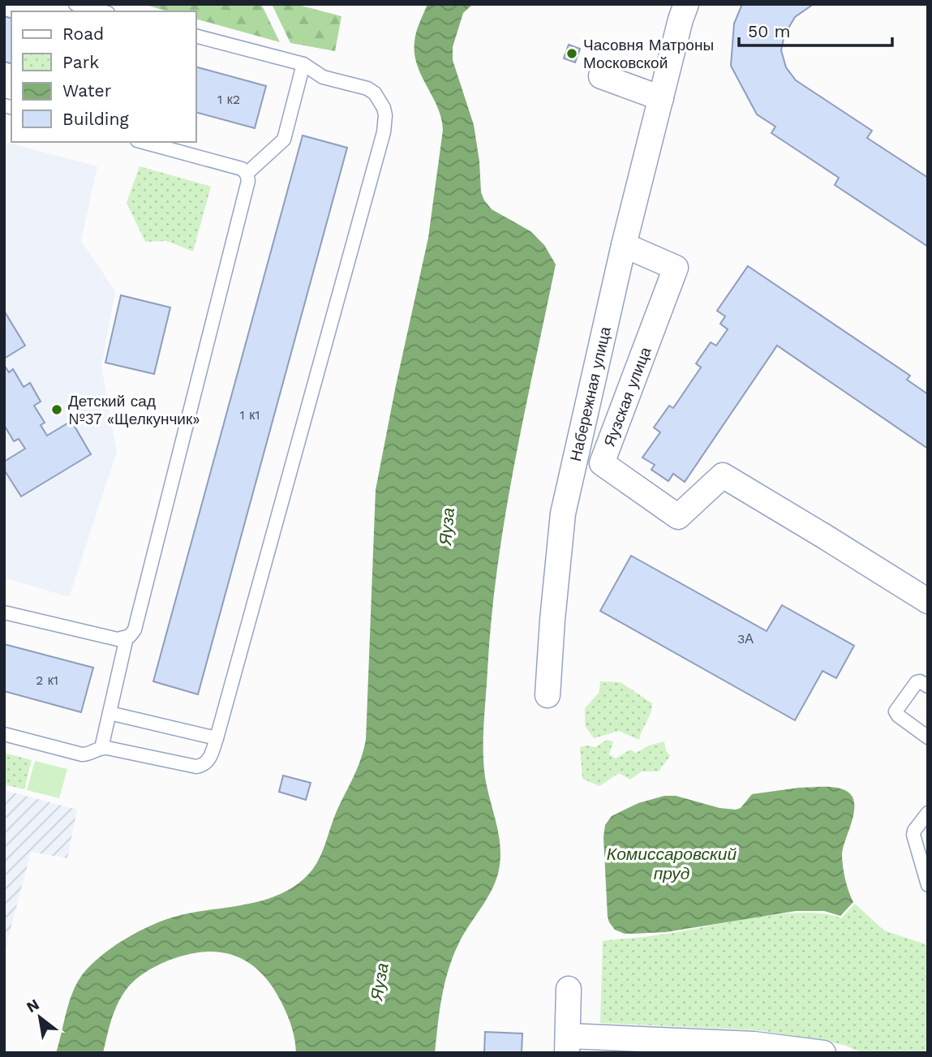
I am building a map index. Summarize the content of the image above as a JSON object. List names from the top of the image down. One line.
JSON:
{"streets":{"street":["Набережная улица","Яузская улица"]},"crossings":[["Набережная улица","Яузская улица"]],"water":["Яуза","Комиссаровский пруд"],"places":["Часовня Матроны Московской","Детский сад №37 «Щелкунчик»"],"house_numbers":["1 к2","1 к1","3А","2 к1"],"legend":["Road","Park","Water","Building"],"scale_bar":"50 m","north":"top left"}
